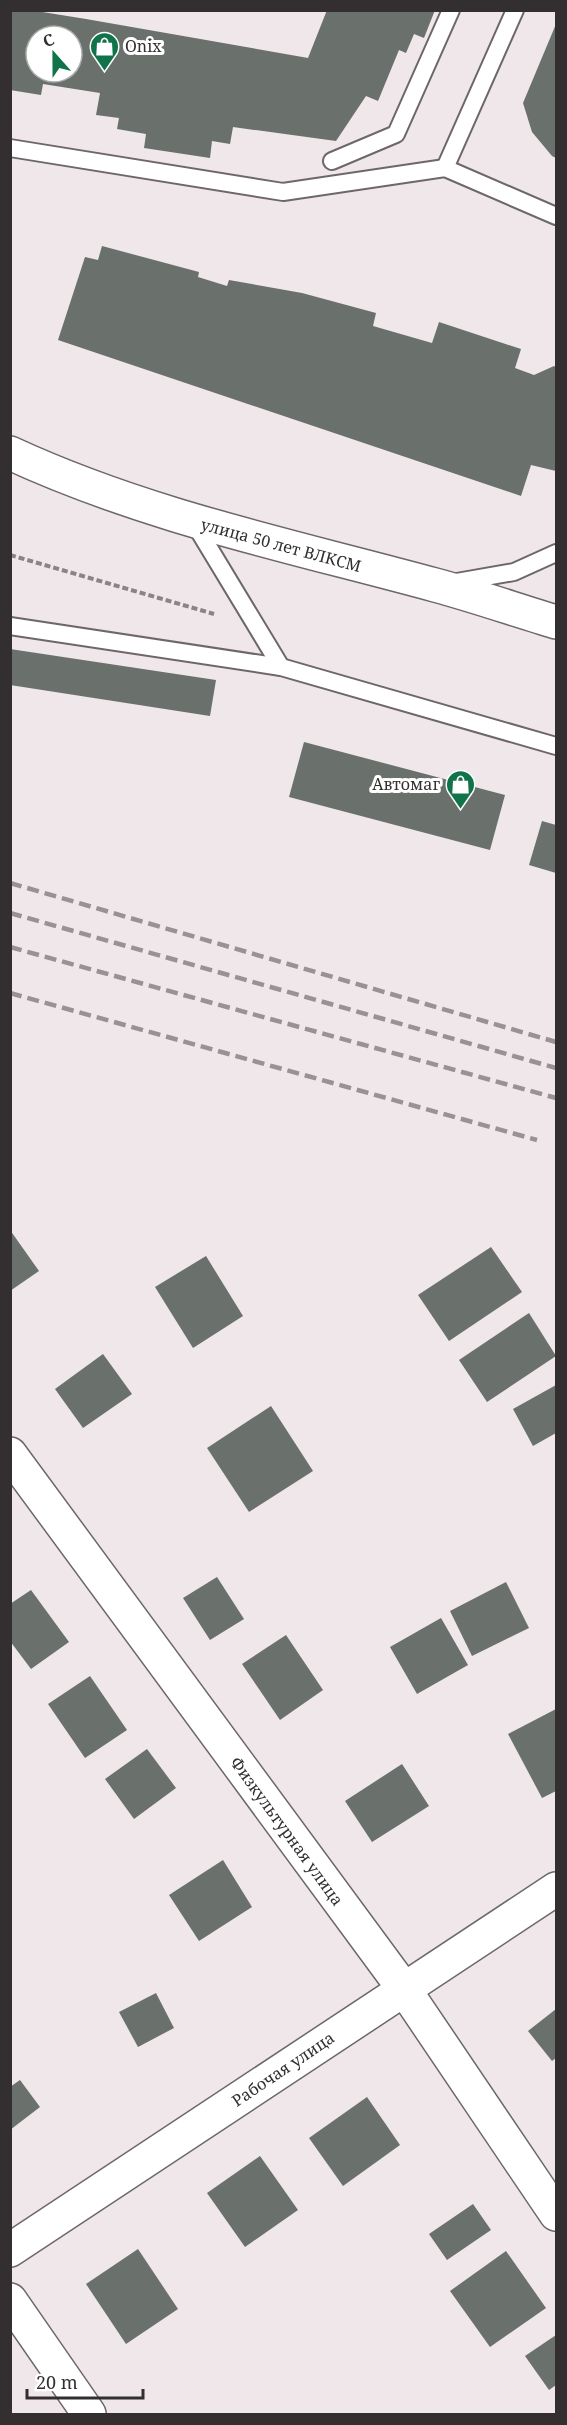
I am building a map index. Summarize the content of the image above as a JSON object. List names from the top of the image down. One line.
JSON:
{"streets":{"street":["улица 50 лет ВЛКСМ","Физкультурная улица","Рабочая улица"]},"crossings":[["Физкультурная улица","Рабочая улица"]],"places":{"shop":["Onix","Автомаг"]},"scale_bar":"20 m","north":"top"}
